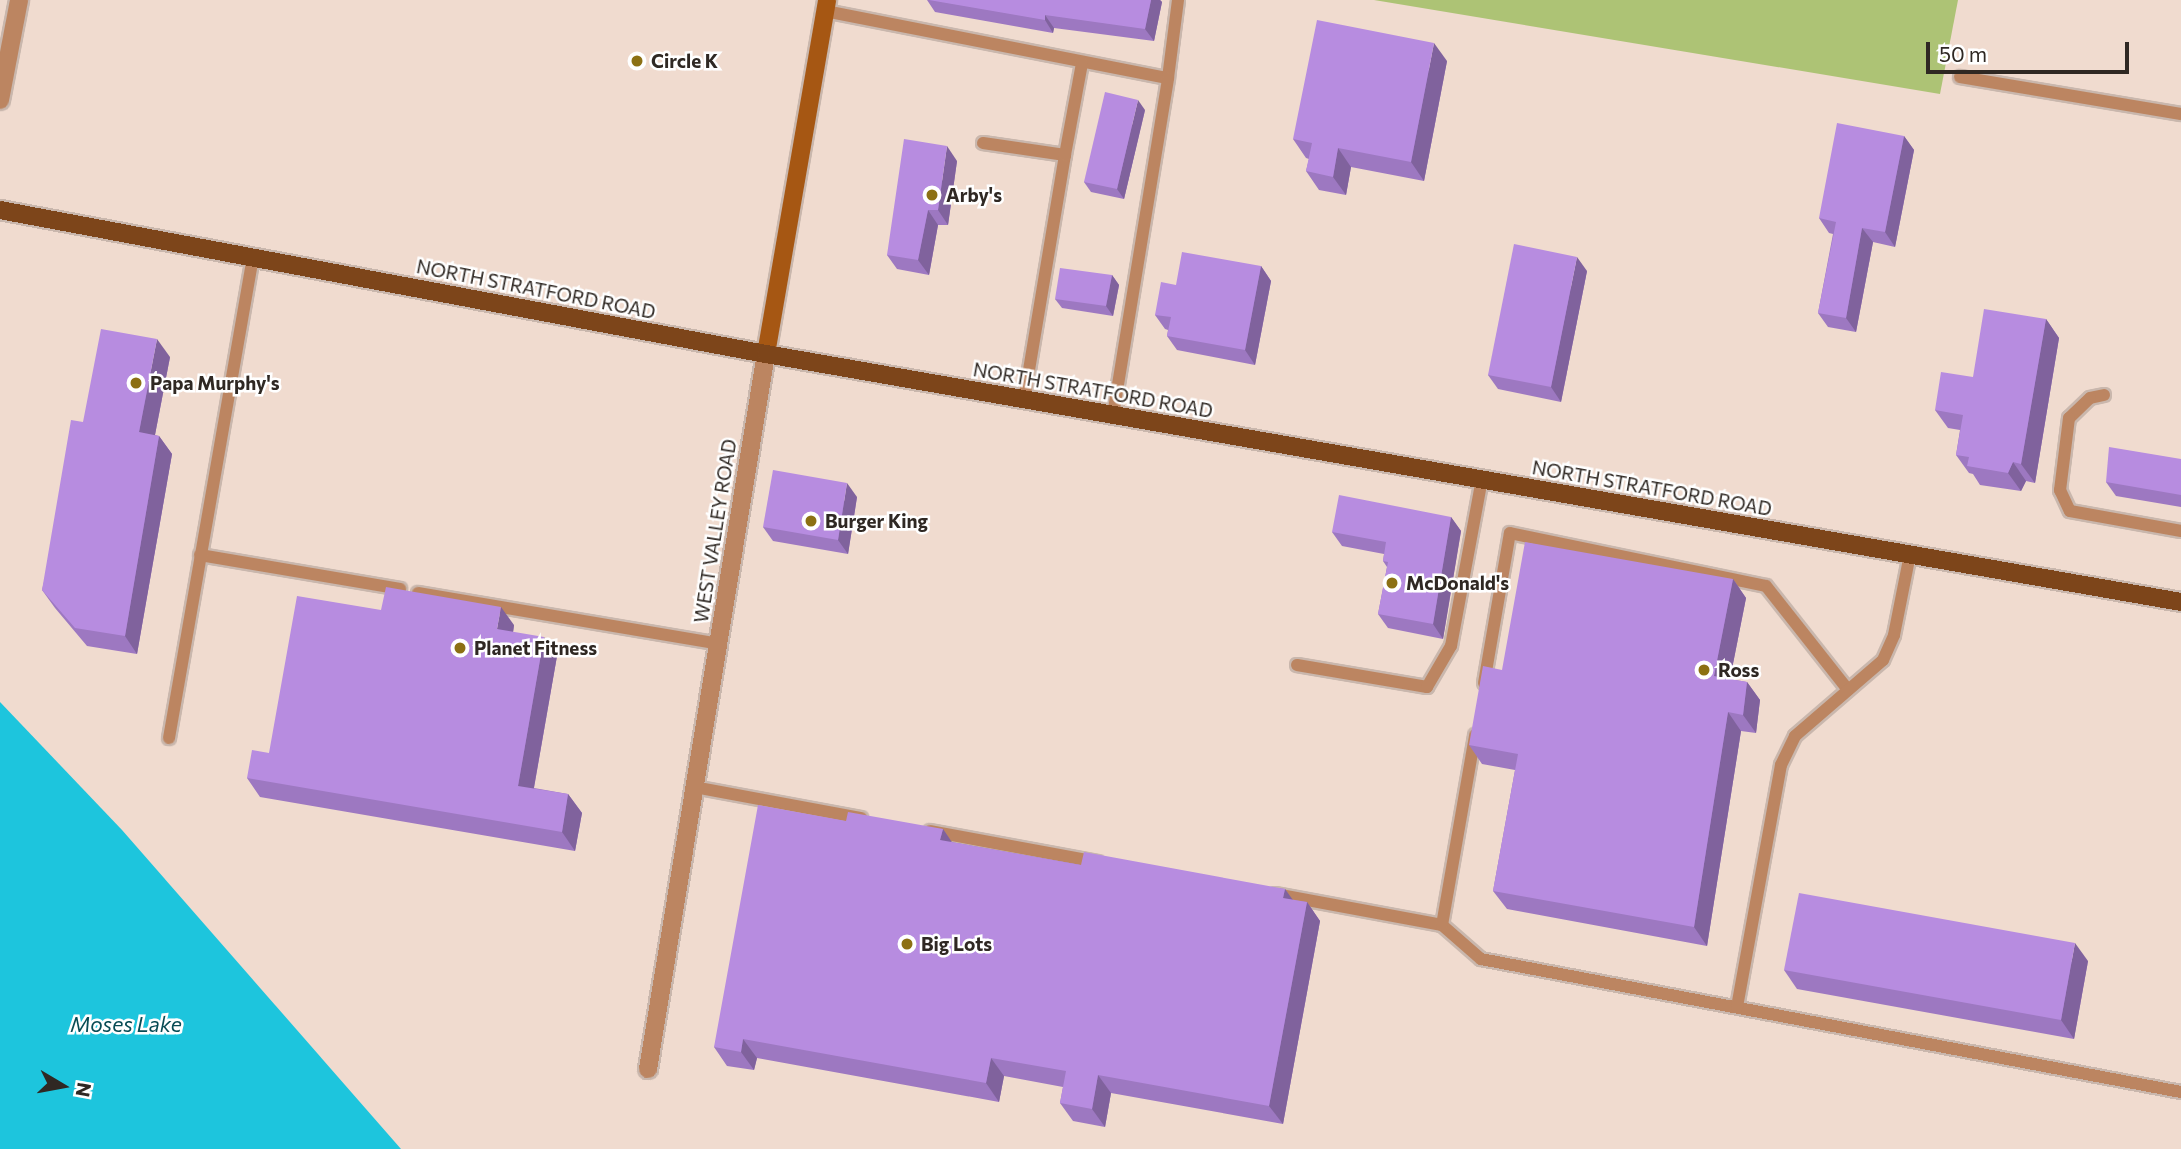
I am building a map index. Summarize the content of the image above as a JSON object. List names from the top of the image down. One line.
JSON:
{"streets":{"main road":["NORTH STRATFORD ROAD","WEST VALLEY ROAD"]},"crossings":[["NORTH STRATFORD ROAD","WEST VALLEY ROAD"]],"water":["Moses Lake"],"places":["Circle K","Arby's","Papa Murphy's","Burger King","McDonald's","Planet Fitness","Ross","Big Lots"],"scale_bar":"50 m","north":"right"}
